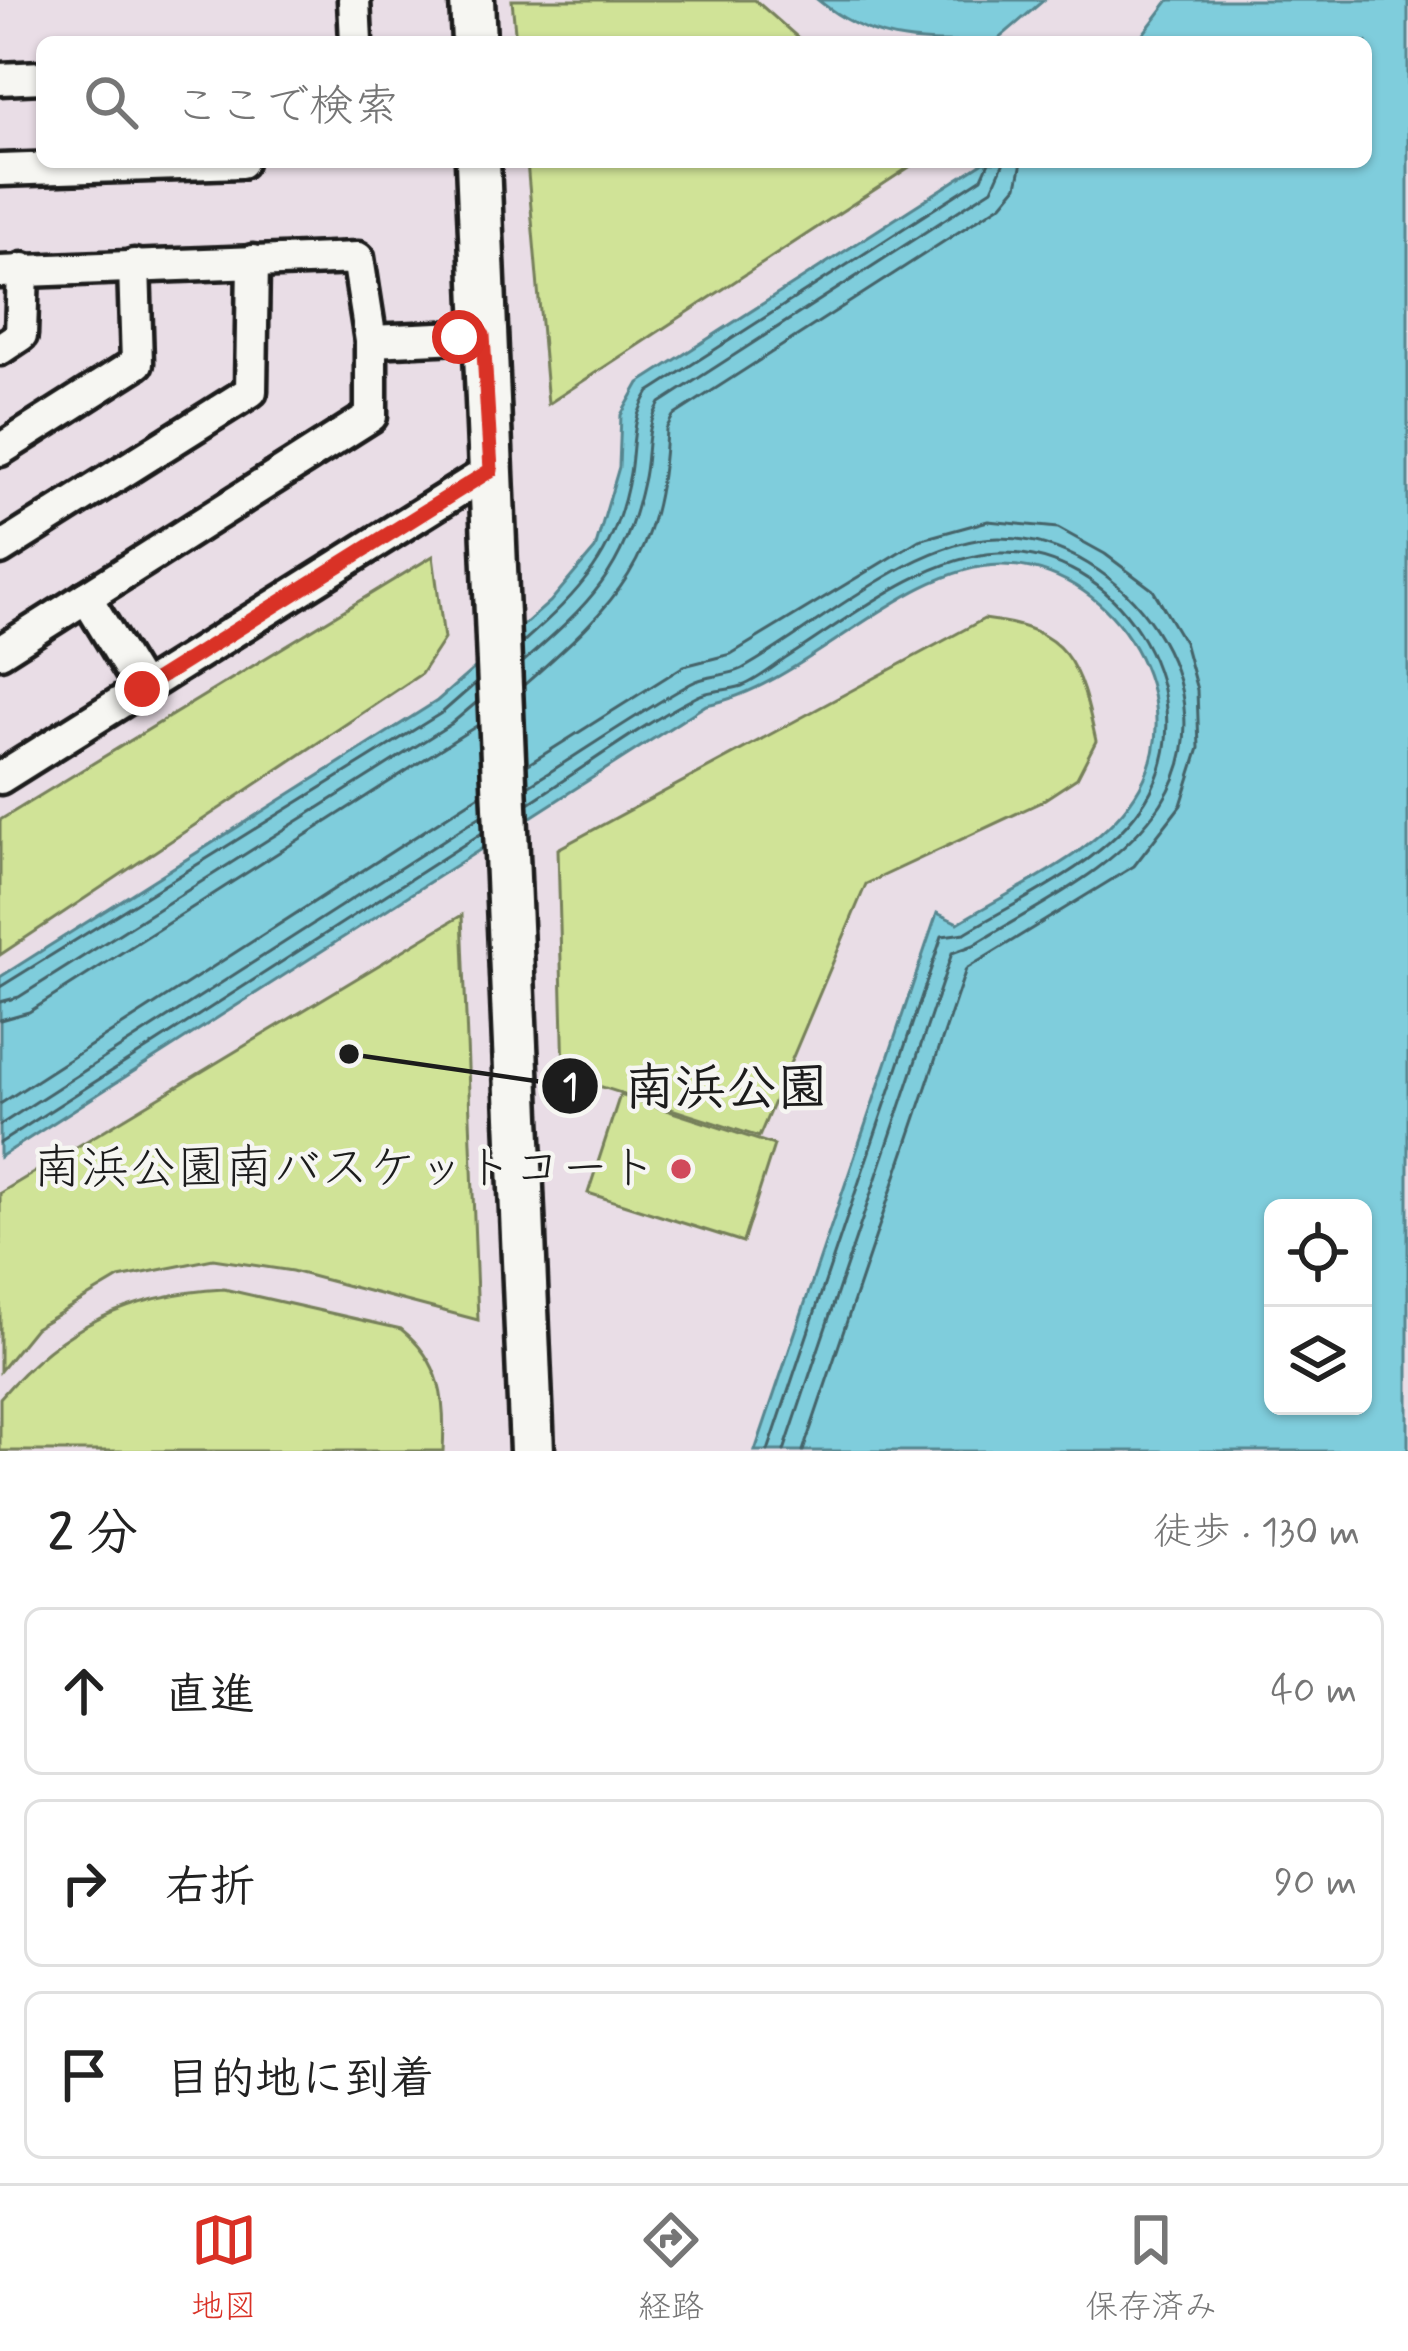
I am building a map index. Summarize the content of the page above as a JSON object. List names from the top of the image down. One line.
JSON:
{"places":["南浜公園","南浜公園南バスケットコート"],"page":{"search":"ここで検索","heading":["2 分","徒歩 · 130 m"],"list":[["直進","40 m"],["右折","90 m"],"目的地に到着"],"nav":["地図","経路","保存済み"]}}
